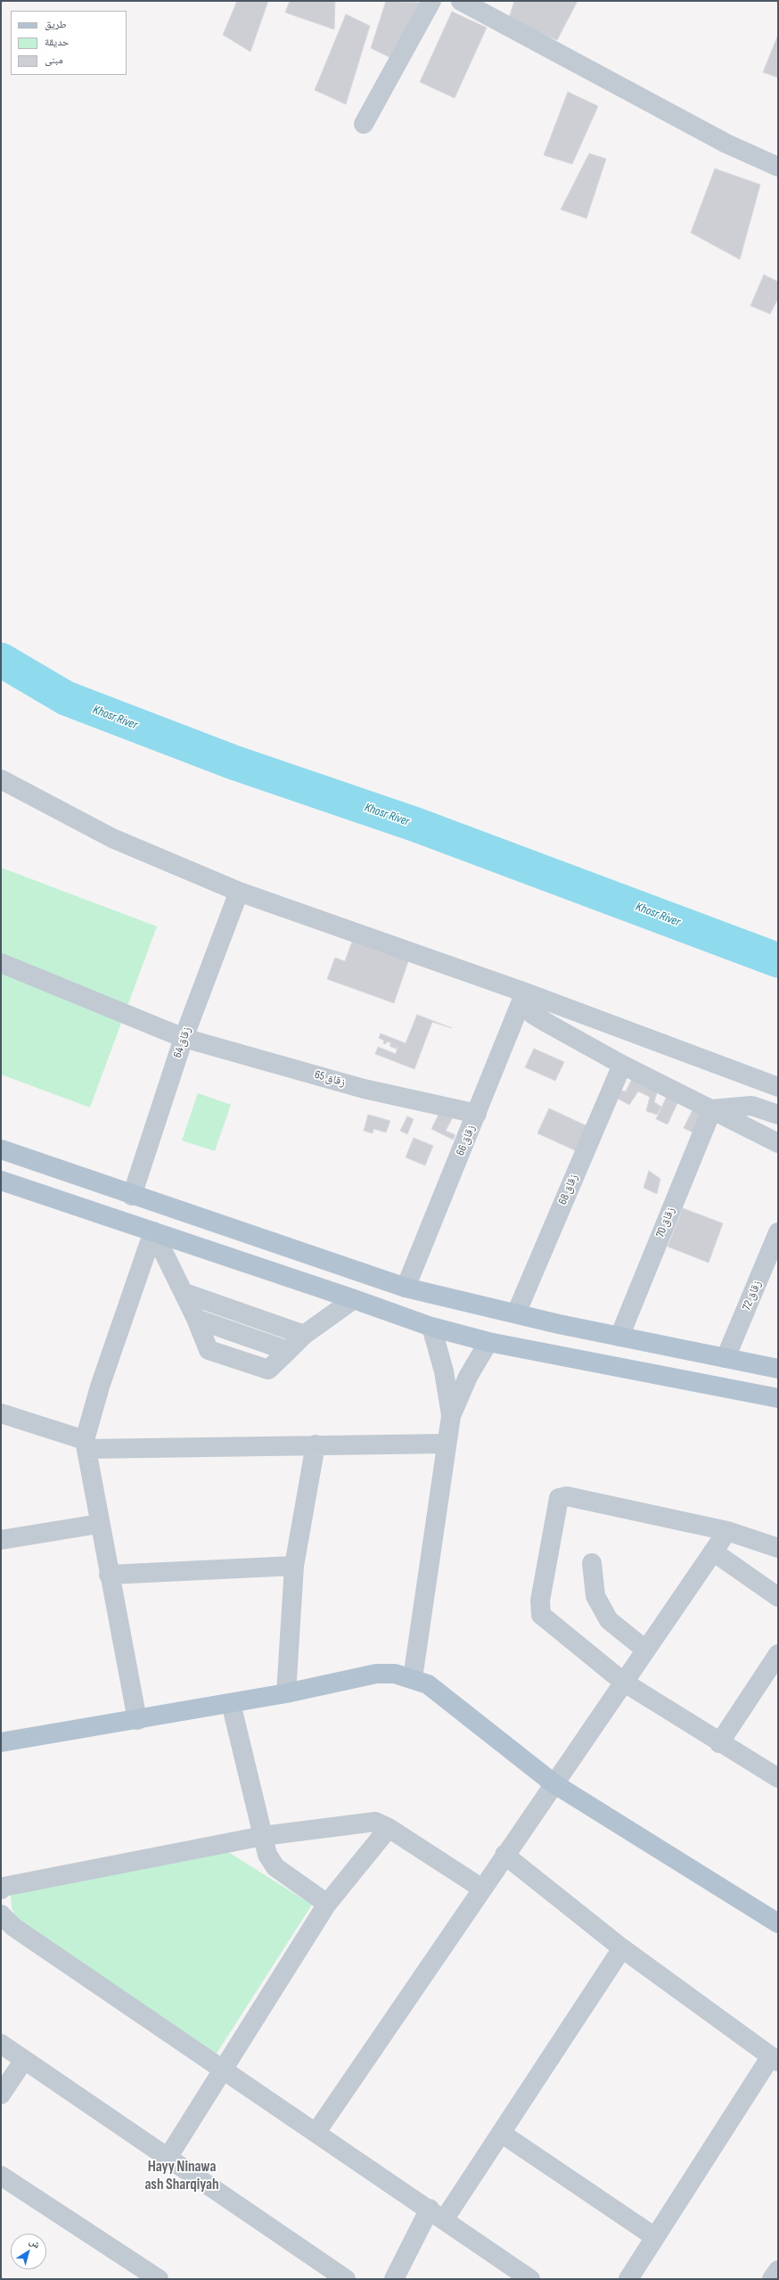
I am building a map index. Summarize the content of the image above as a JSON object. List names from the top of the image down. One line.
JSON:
{"streets":{"street":["زقاق 64","زقاق 65","زقاق 66","زقاق 68","زقاق 70","زقاق 72"]},"crossings":[["زقاق 64","زقاق 65"],["زقاق 65","زقاق 66"]],"districts":["Hayy Ninawa ash Sharqiyah"],"water":["Khosr River"],"legend":["طريق","حديقة","مبنى"],"north":"top right"}
